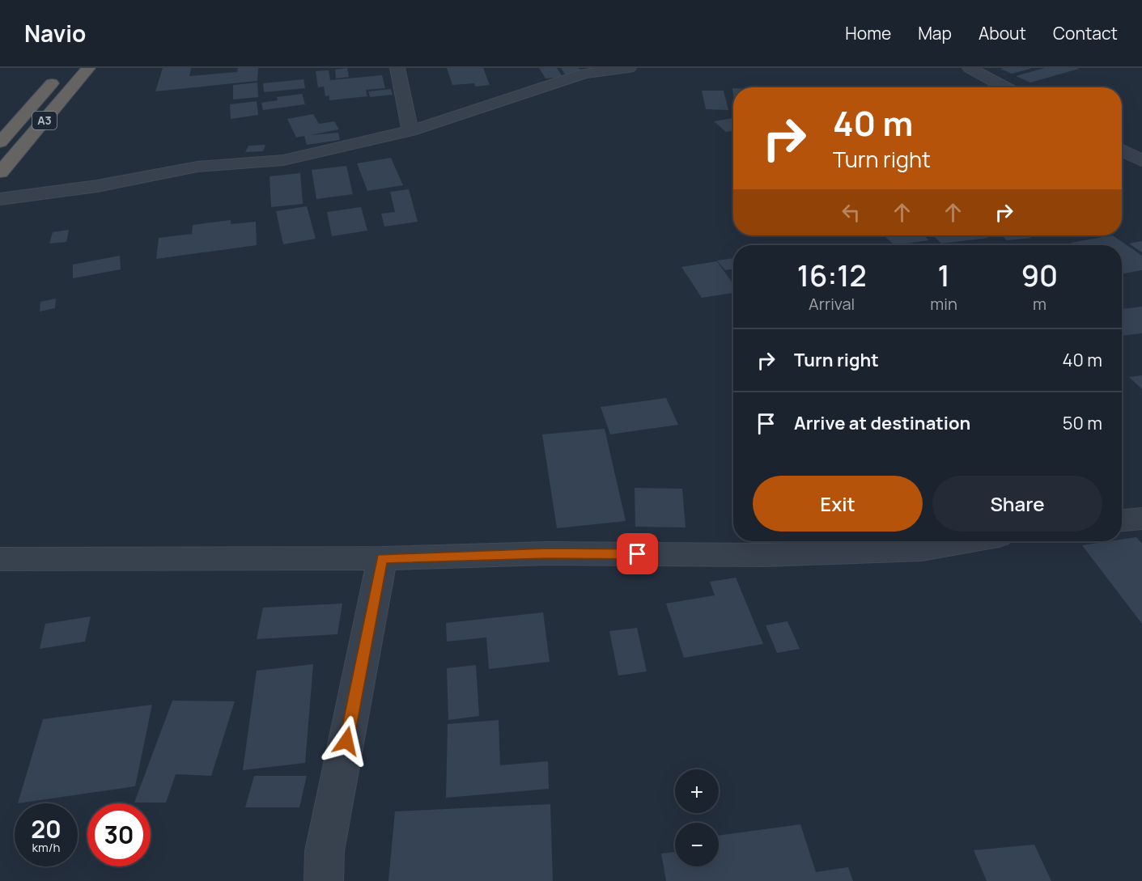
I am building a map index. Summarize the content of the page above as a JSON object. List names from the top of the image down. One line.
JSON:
{"streets":{"highway":["A3"]},"page":{"header":"Navio","nav":["Home","Map","About","Contact"],"turn":["40 m","Turn right"],"eta":["16:12","Arrival","1","min","90","m"],"list":[{"name":"Turn right","value":"40 m"},{"name":"Arrive at destination","value":"50 m"}],"buttons":["Exit","Share"],"map_buttons":["+","−"],"speed":"20 km/h","limit":"30"}}
